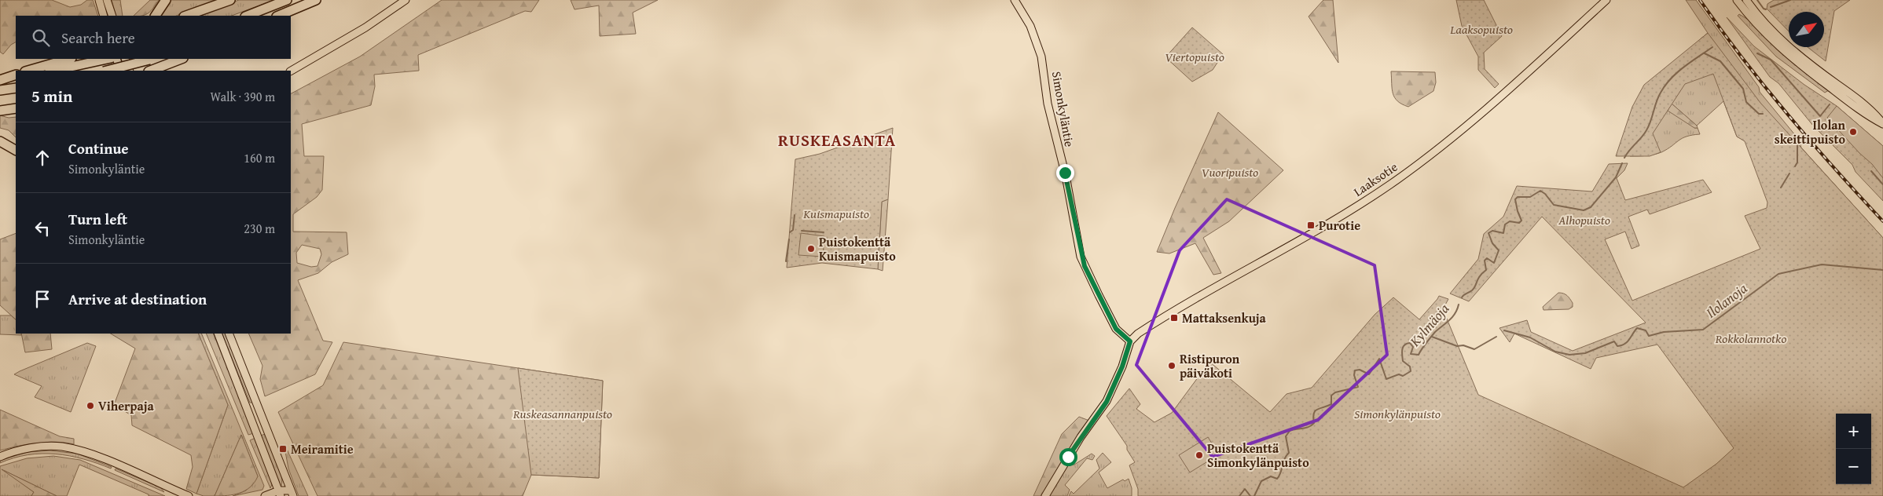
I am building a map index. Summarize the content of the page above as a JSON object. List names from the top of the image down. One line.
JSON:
{"streets":{"main road":["Simonkyläntie","Laaksotie"]},"crossings":[["Simonkyläntie","Laaksotie"]],"districts":["RUSKEASANTA"],"water":["Ilolanoja","Kylmäoja"],"parks":["Laaksopuisto","Viertopuisto","Vuoripuisto","Kuismapuisto","Alhopuisto","Rokkolannotko","Ruskeasannanpuisto","Simonkylänpuisto"],"places":{"other":["Ilolan skeittipuisto","Puistokenttä Kuismapuisto","Ristipuron päiväkoti","Viherpaja","Puistokenttä Simonkylänpuisto"],"transit":["Purotie","Mattaksenkuja","Meiramitie"]},"north":"top right","page":{"search":"Search here","heading":["5 min","Walk · 390 m"],"list":[["Continue","Simonkyläntie","160 m"],["Turn left","Simonkyläntie","230 m"],"Arrive at destination"],"map_buttons":["+","−"]}}
